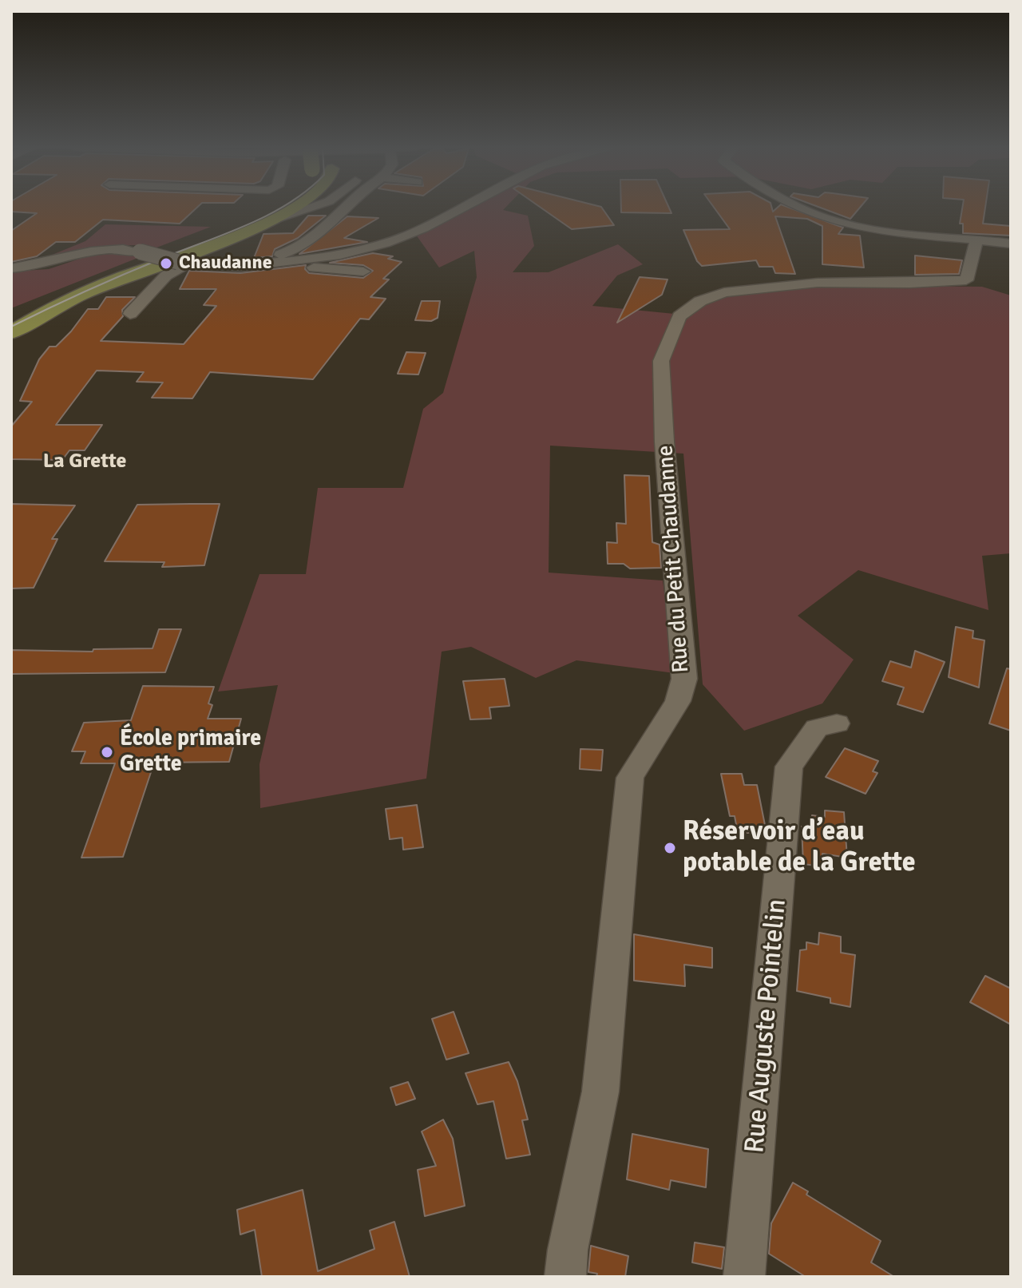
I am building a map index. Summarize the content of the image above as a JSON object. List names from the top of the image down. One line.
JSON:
{"streets":{"street":["Rue du Petit Chaudanne","Rue Auguste Pointelin"]},"districts":["La Grette"],"places":["Chaudanne","École primaire Grette","Réservoir d’eau potable de la Grette"]}
